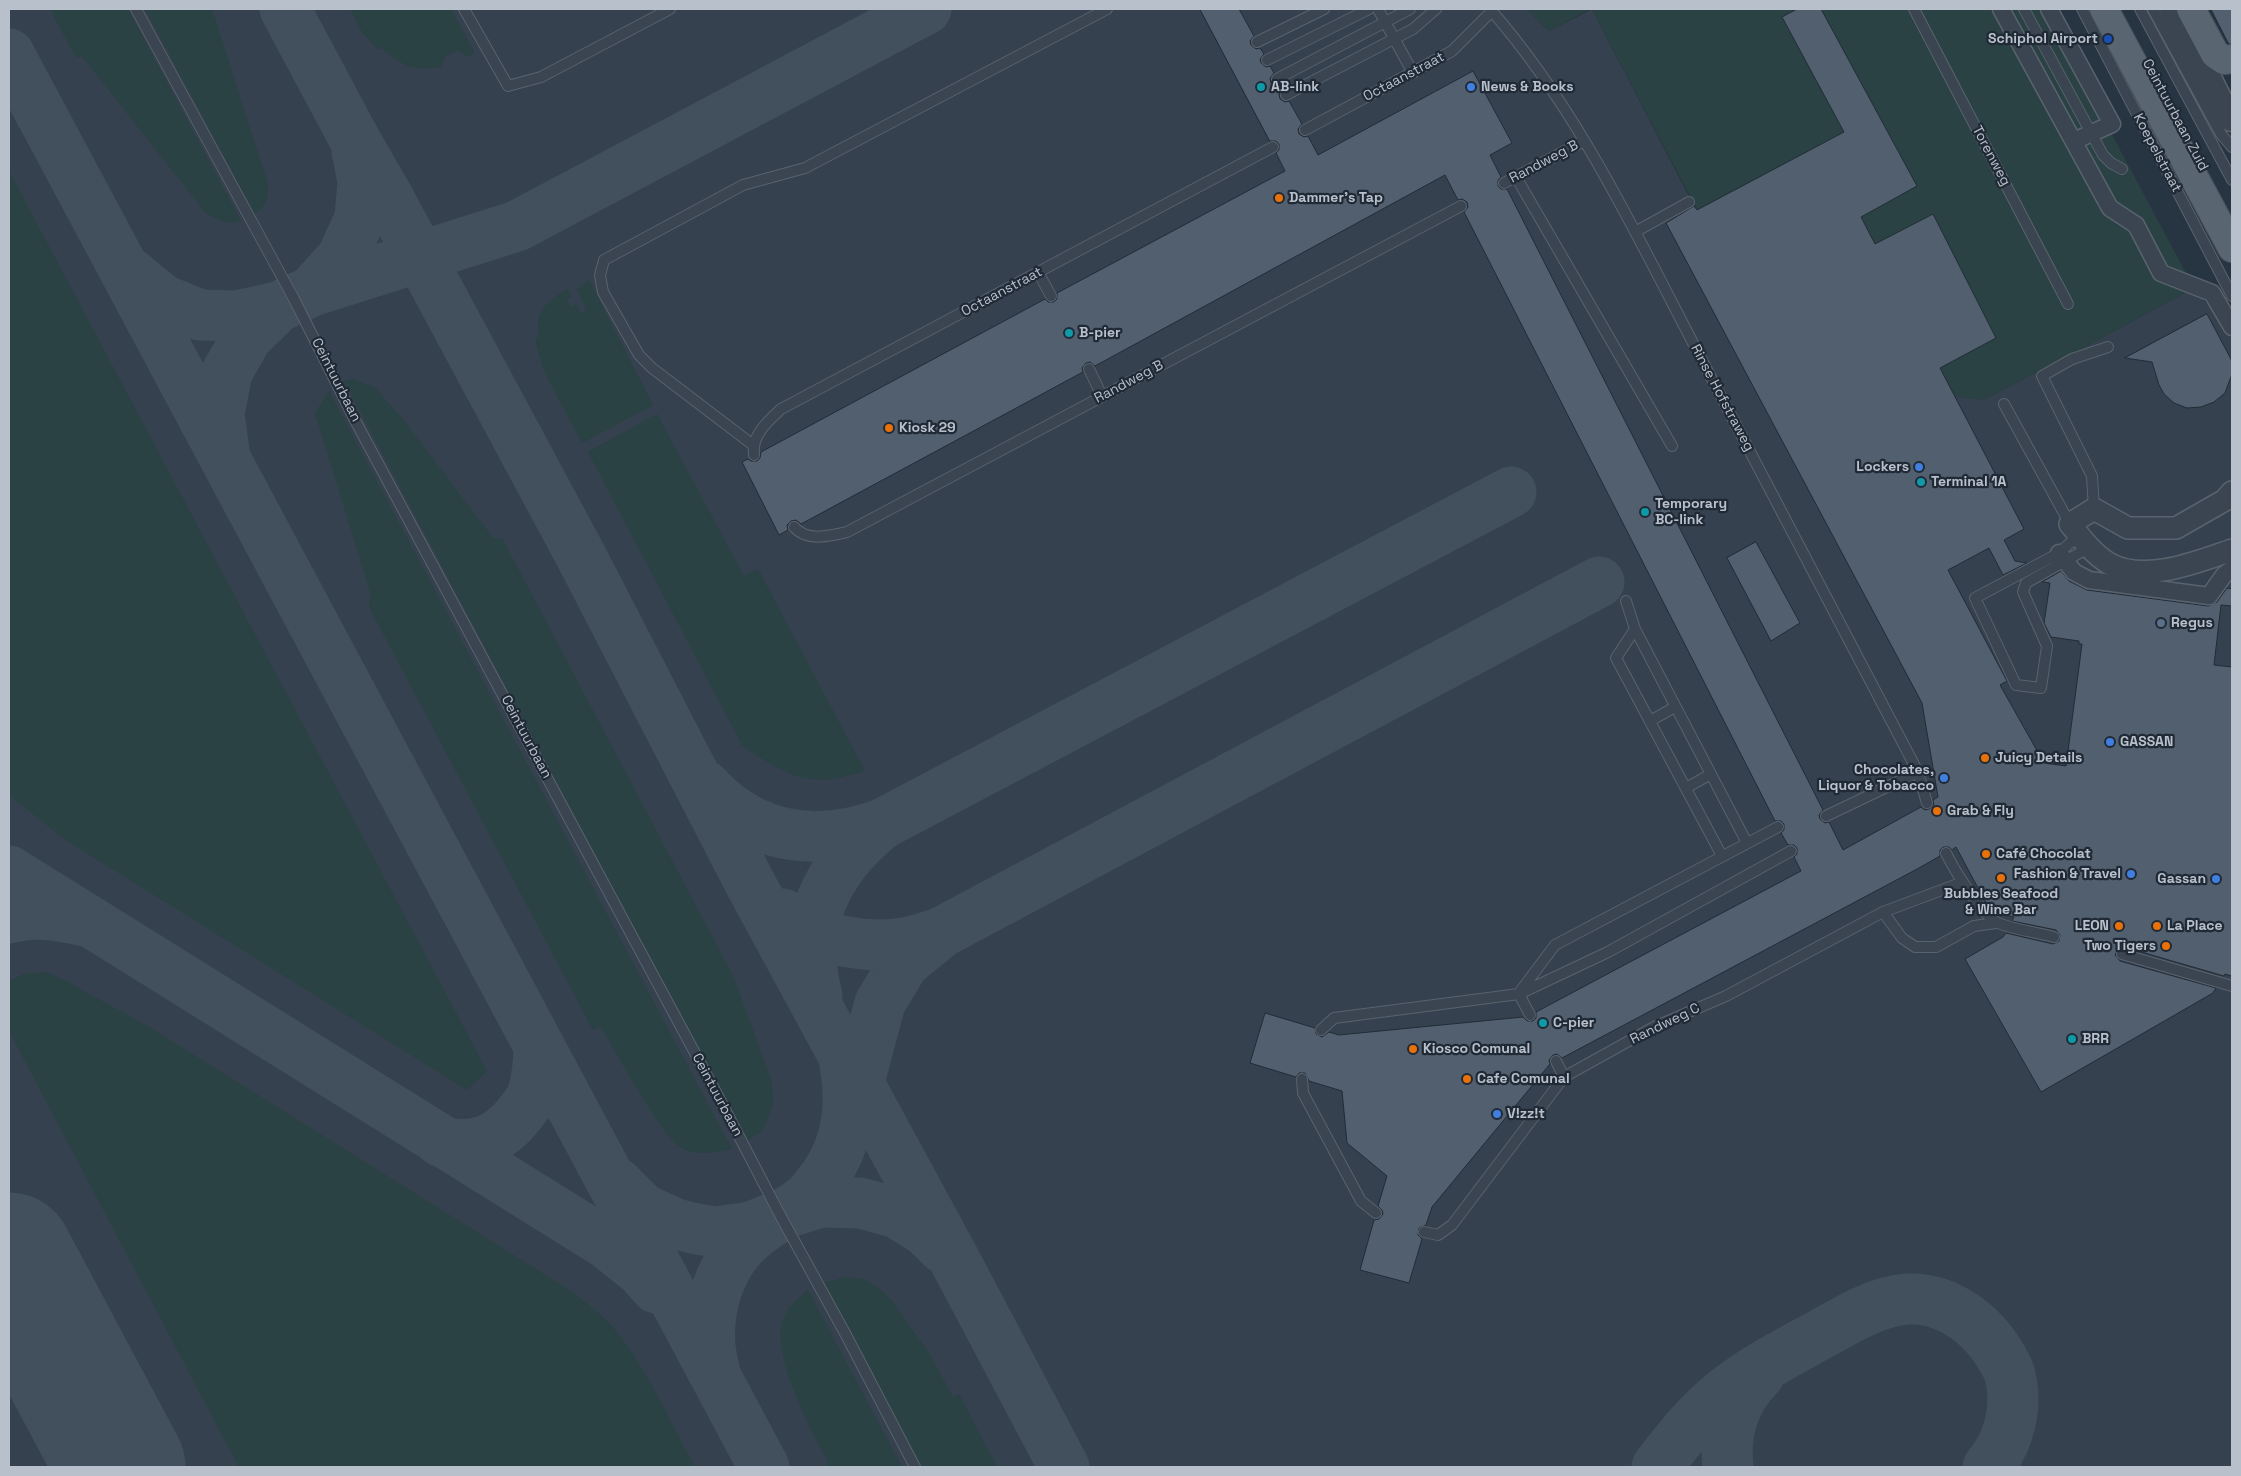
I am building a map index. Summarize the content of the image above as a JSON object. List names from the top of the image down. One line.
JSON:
{"streets":{"main road":["Ceintuurbaan Zuid"],"street":["Koepelstraat"],"lane":["Octaanstraat","Torenweg","Randweg B","Ceintuurbaan","Rinse Hofstraweg","Randweg C"]},"crossings":[["Octaanstraat","Rinse Hofstraweg"],["Randweg B","Rinse Hofstraweg"]],"places":["Schiphol Airport","AB-link","News & Books","Dammer's Tap","B-pier","Kiosk 29","Lockers","Terminal 1A","Temporary BC-link","Regus","GASSAN","Juicy Details","Chocolates, Liquor & Tobacco","Grab & Fly","Café Chocolat","Fashion & Travel","Bubbles Seafood & Wine Bar","Gassan","LEON","La Place","Two Tigers","C-pier","BRR","Kiosco Comunal","Cafe Comunal","V!zz!t"]}
